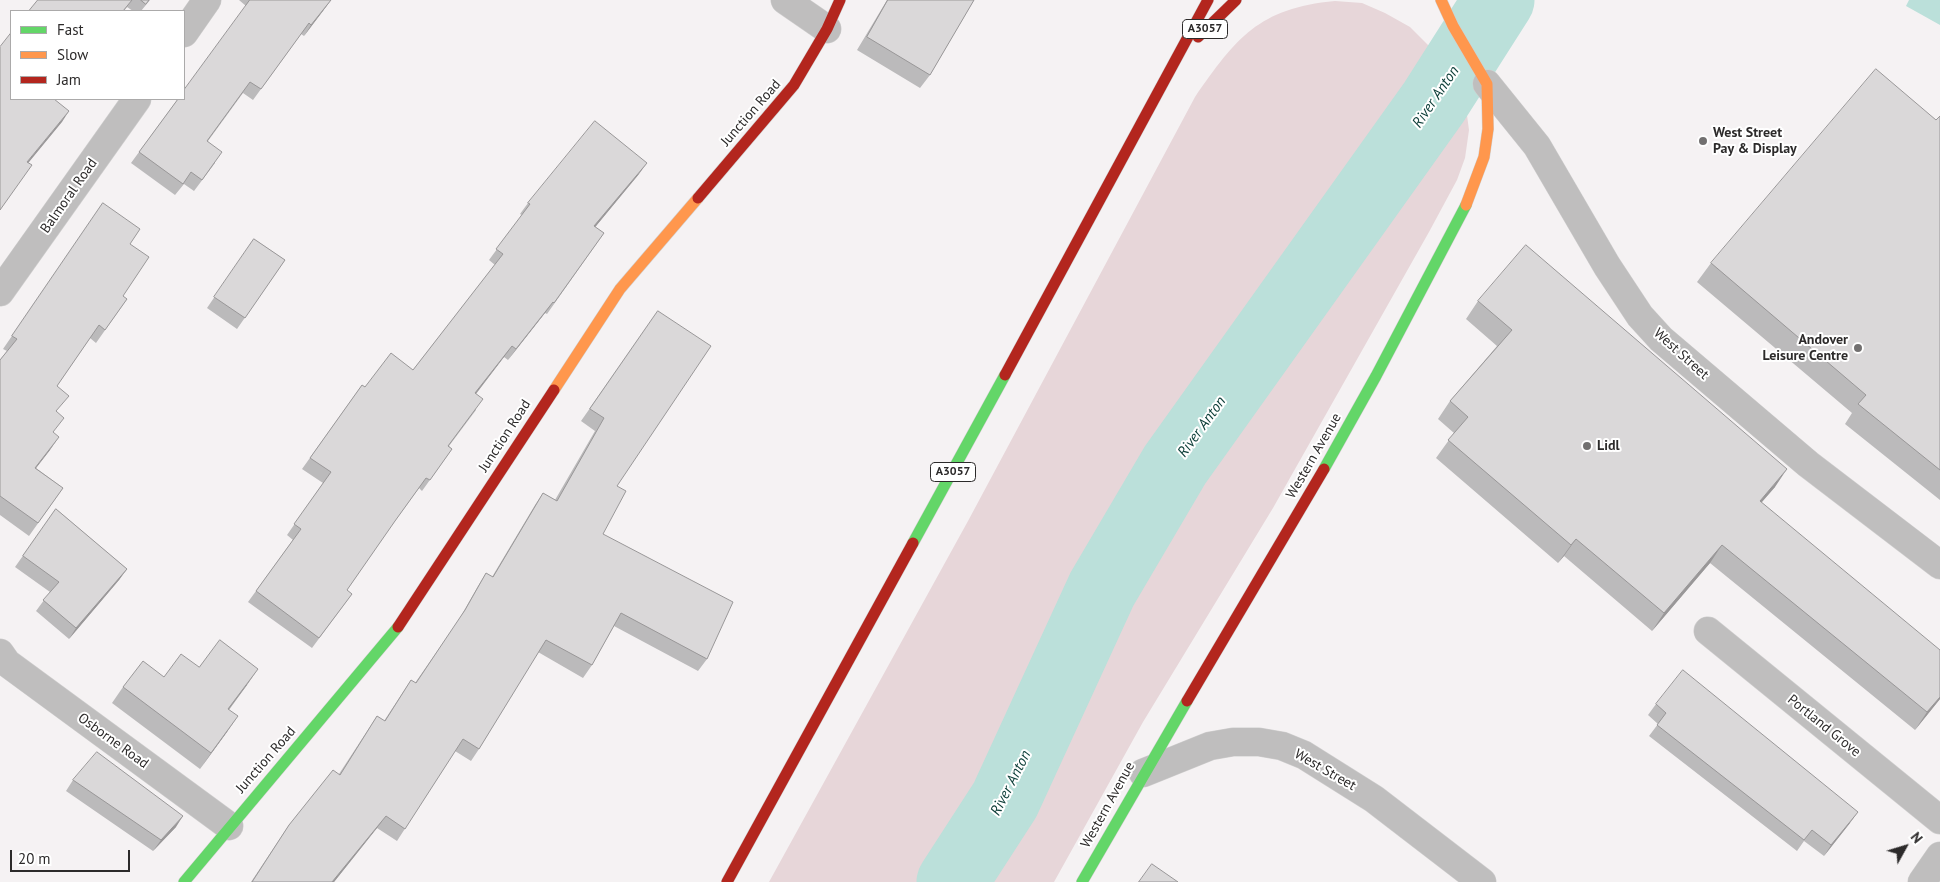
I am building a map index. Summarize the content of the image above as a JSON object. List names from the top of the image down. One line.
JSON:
{"streets":{"main road":["A3057","Junction Road","Western Avenue"],"street":["Balmoral Road","West Street","Portland Grove","Osborne Road"]},"crossings":[["Junction Road","Osborne Road"],["West Street","Western Avenue"]],"water":["River Anton"],"places":["West Street Pay & Display","Andover Leisure Centre","Lidl"],"legend":["Fast","Slow","Jam"],"scale_bar":"20 m","north":"top right"}
